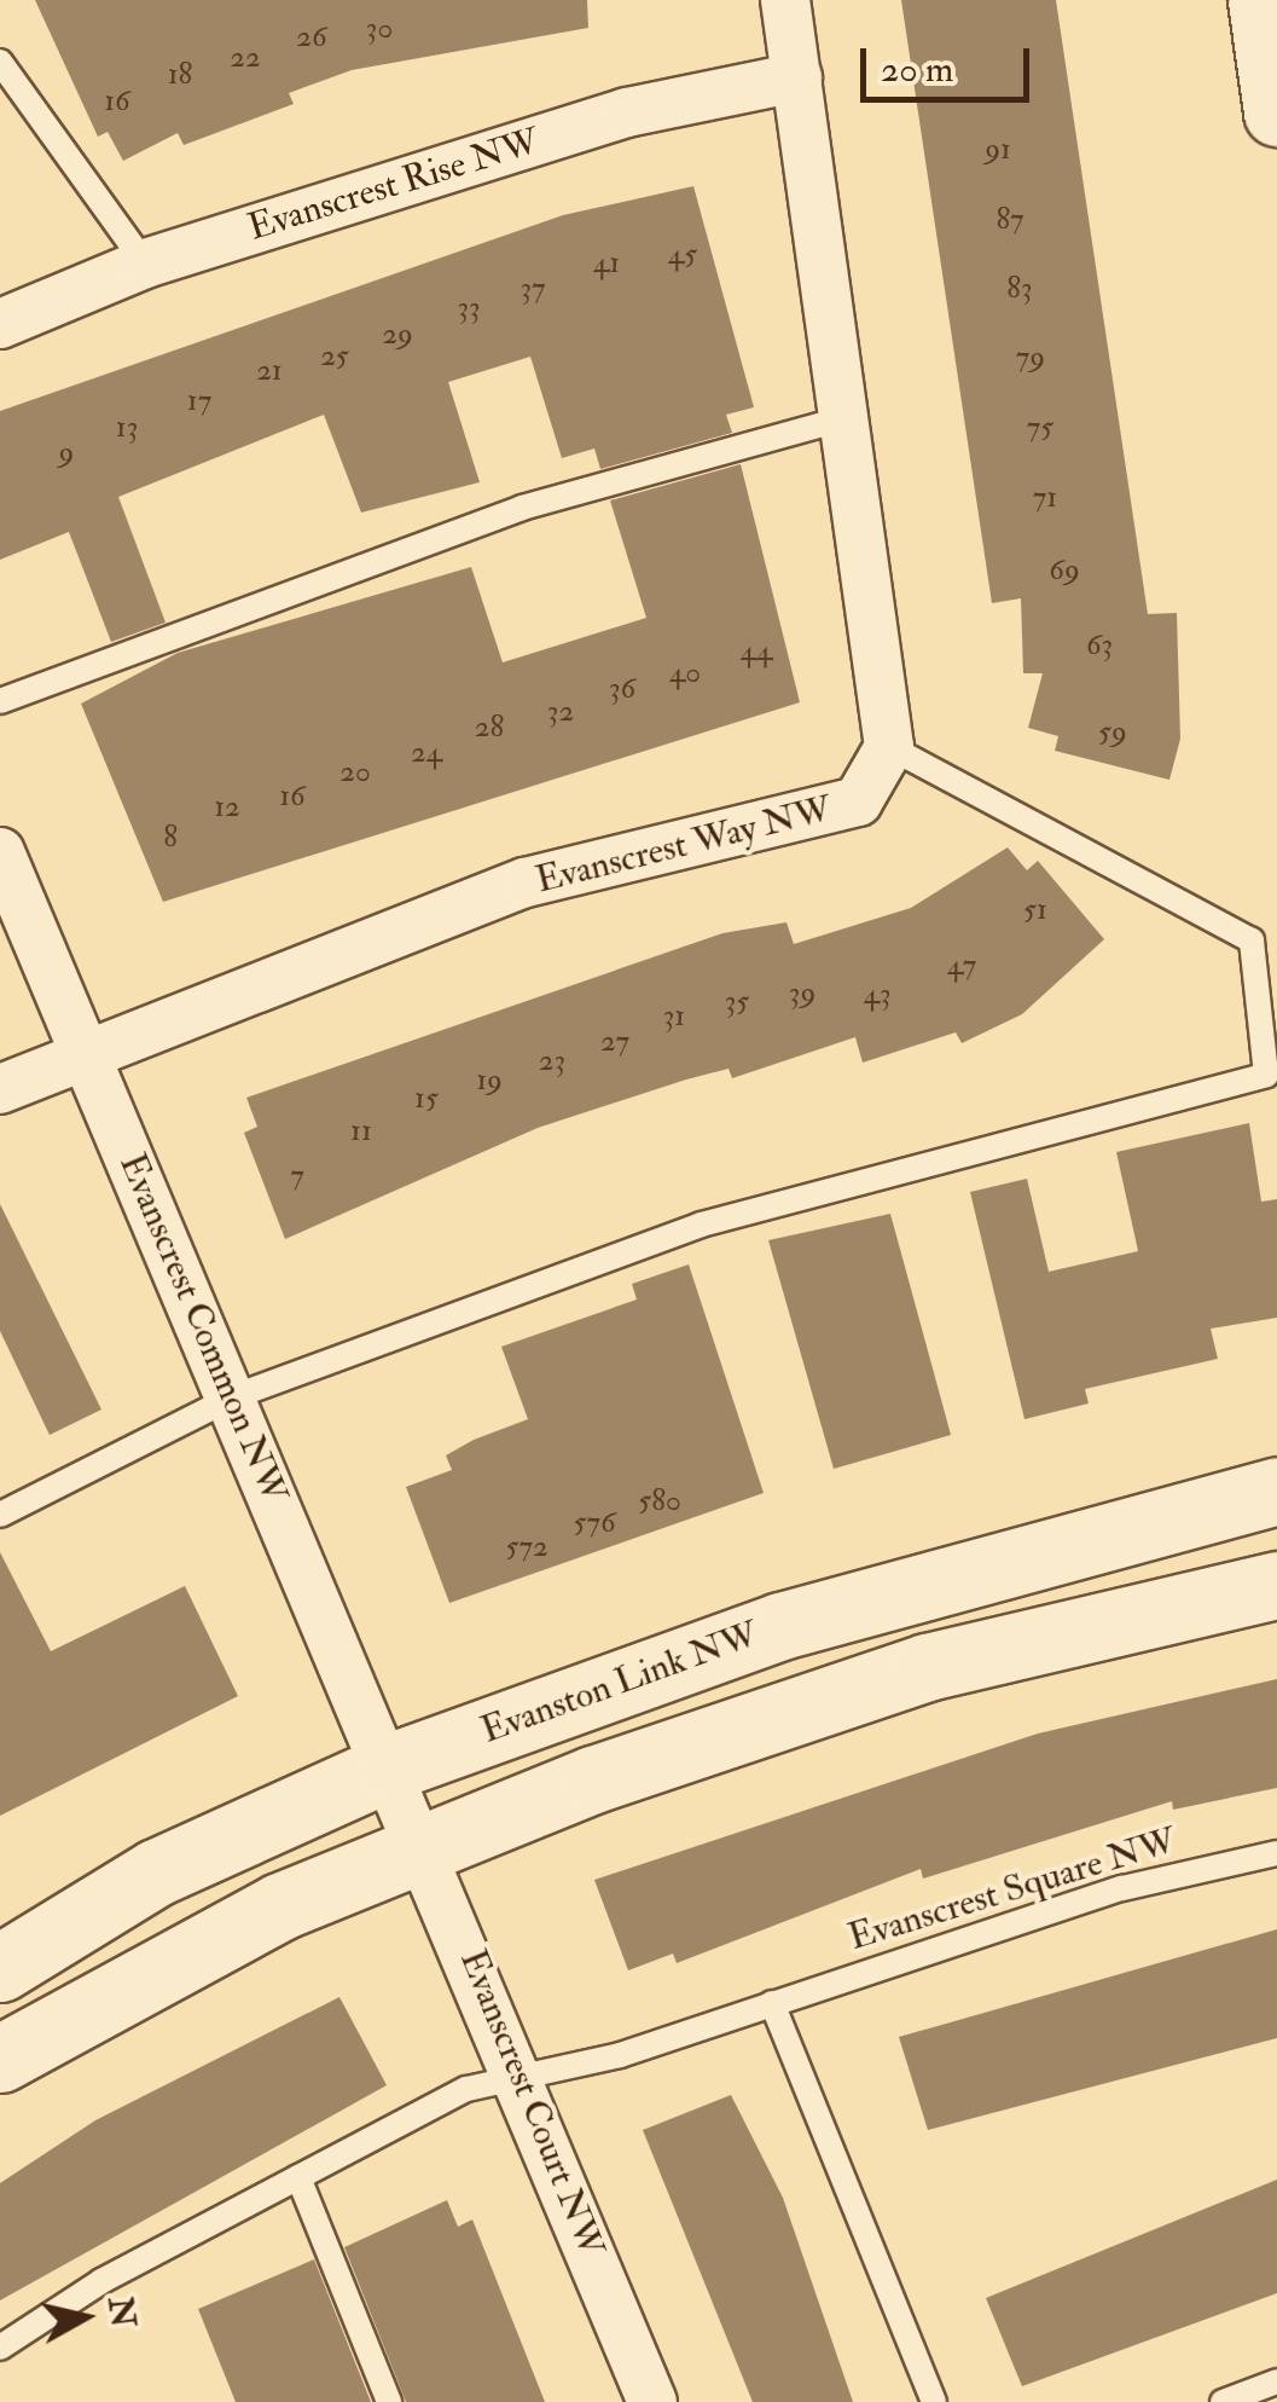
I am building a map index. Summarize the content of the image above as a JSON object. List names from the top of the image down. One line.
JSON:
{"streets":{"street":["Evanscrest Rise NW","Evanscrest Way NW","Evanscrest Common NW","Evanston Link NW","Evanscrest Court NW"],"lane":["Evanscrest Square NW"]},"crossings":[["Evanscrest Way NW","Evanscrest Common NW"],["Evanscrest Common NW","Evanston Link NW"],["Evanscrest Common NW","Evanscrest Court NW"],["Evanston Link NW","Evanscrest Court NW"],["Evanscrest Square NW","Evanscrest Court NW"]],"house_numbers":["30","26","22","18","16","91","87","45","41","37","83","33","29","25","79","21","17","13","75","9","71","69","63","44","40","36","32","28","59","24","20","16","12","8","51","47","39","43","35","31","27","23","19","15","11","7","580","576","572"],"scale_bar":"20 m","north":"right"}
